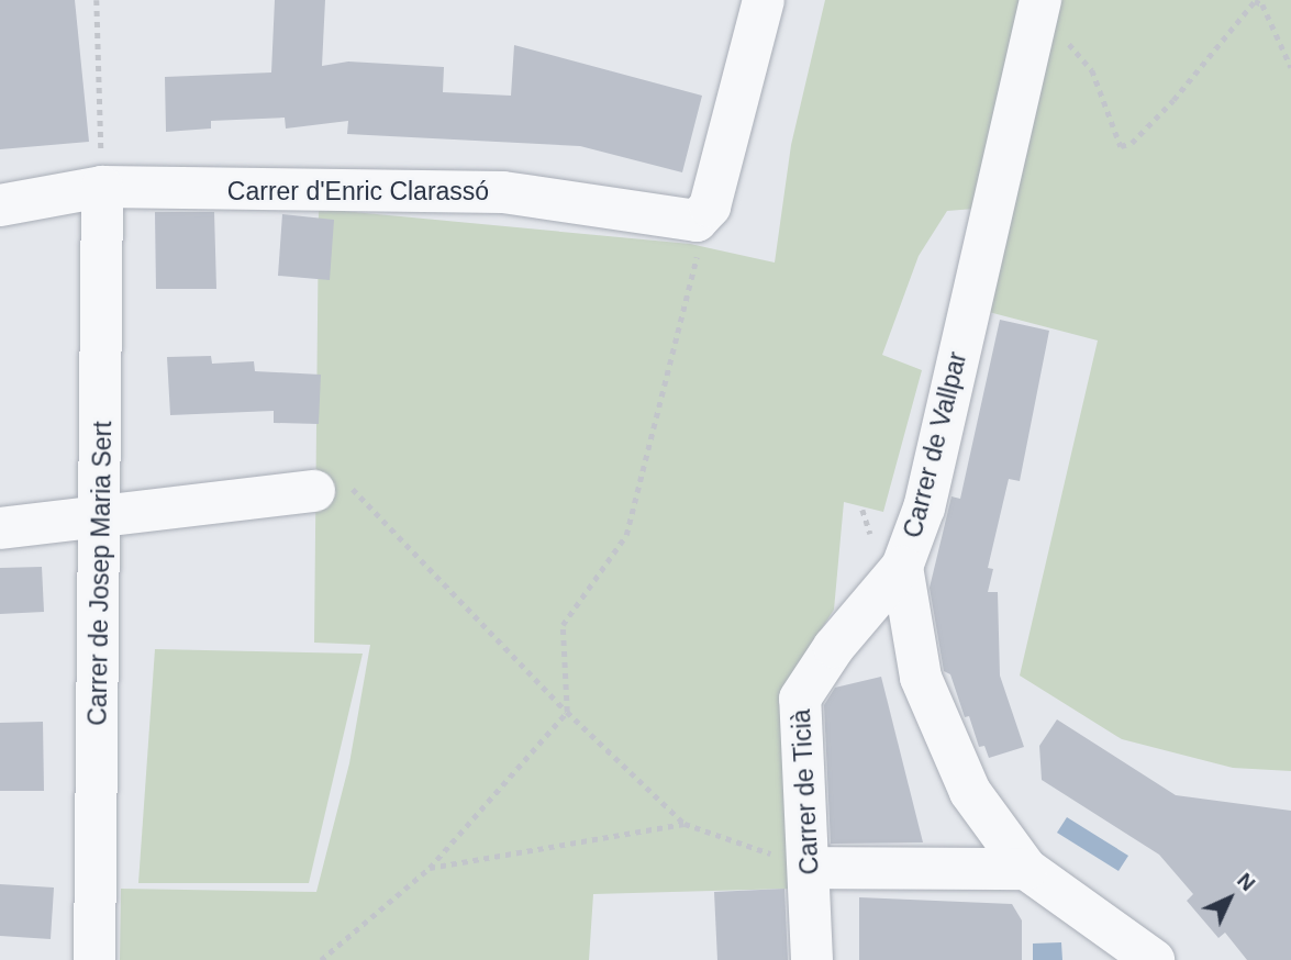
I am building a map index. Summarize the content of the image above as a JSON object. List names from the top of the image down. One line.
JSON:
{"streets":{"street":["Carrer d'Enric Clarassó","Carrer de Vallpar","Carrer de Josep Maria Sert","Carrer de Ticià"]},"crossings":[["Carrer d'Enric Clarassó","Carrer de Josep Maria Sert"],["Carrer de Vallpar","Carrer de Ticià"]],"north":"top right"}
